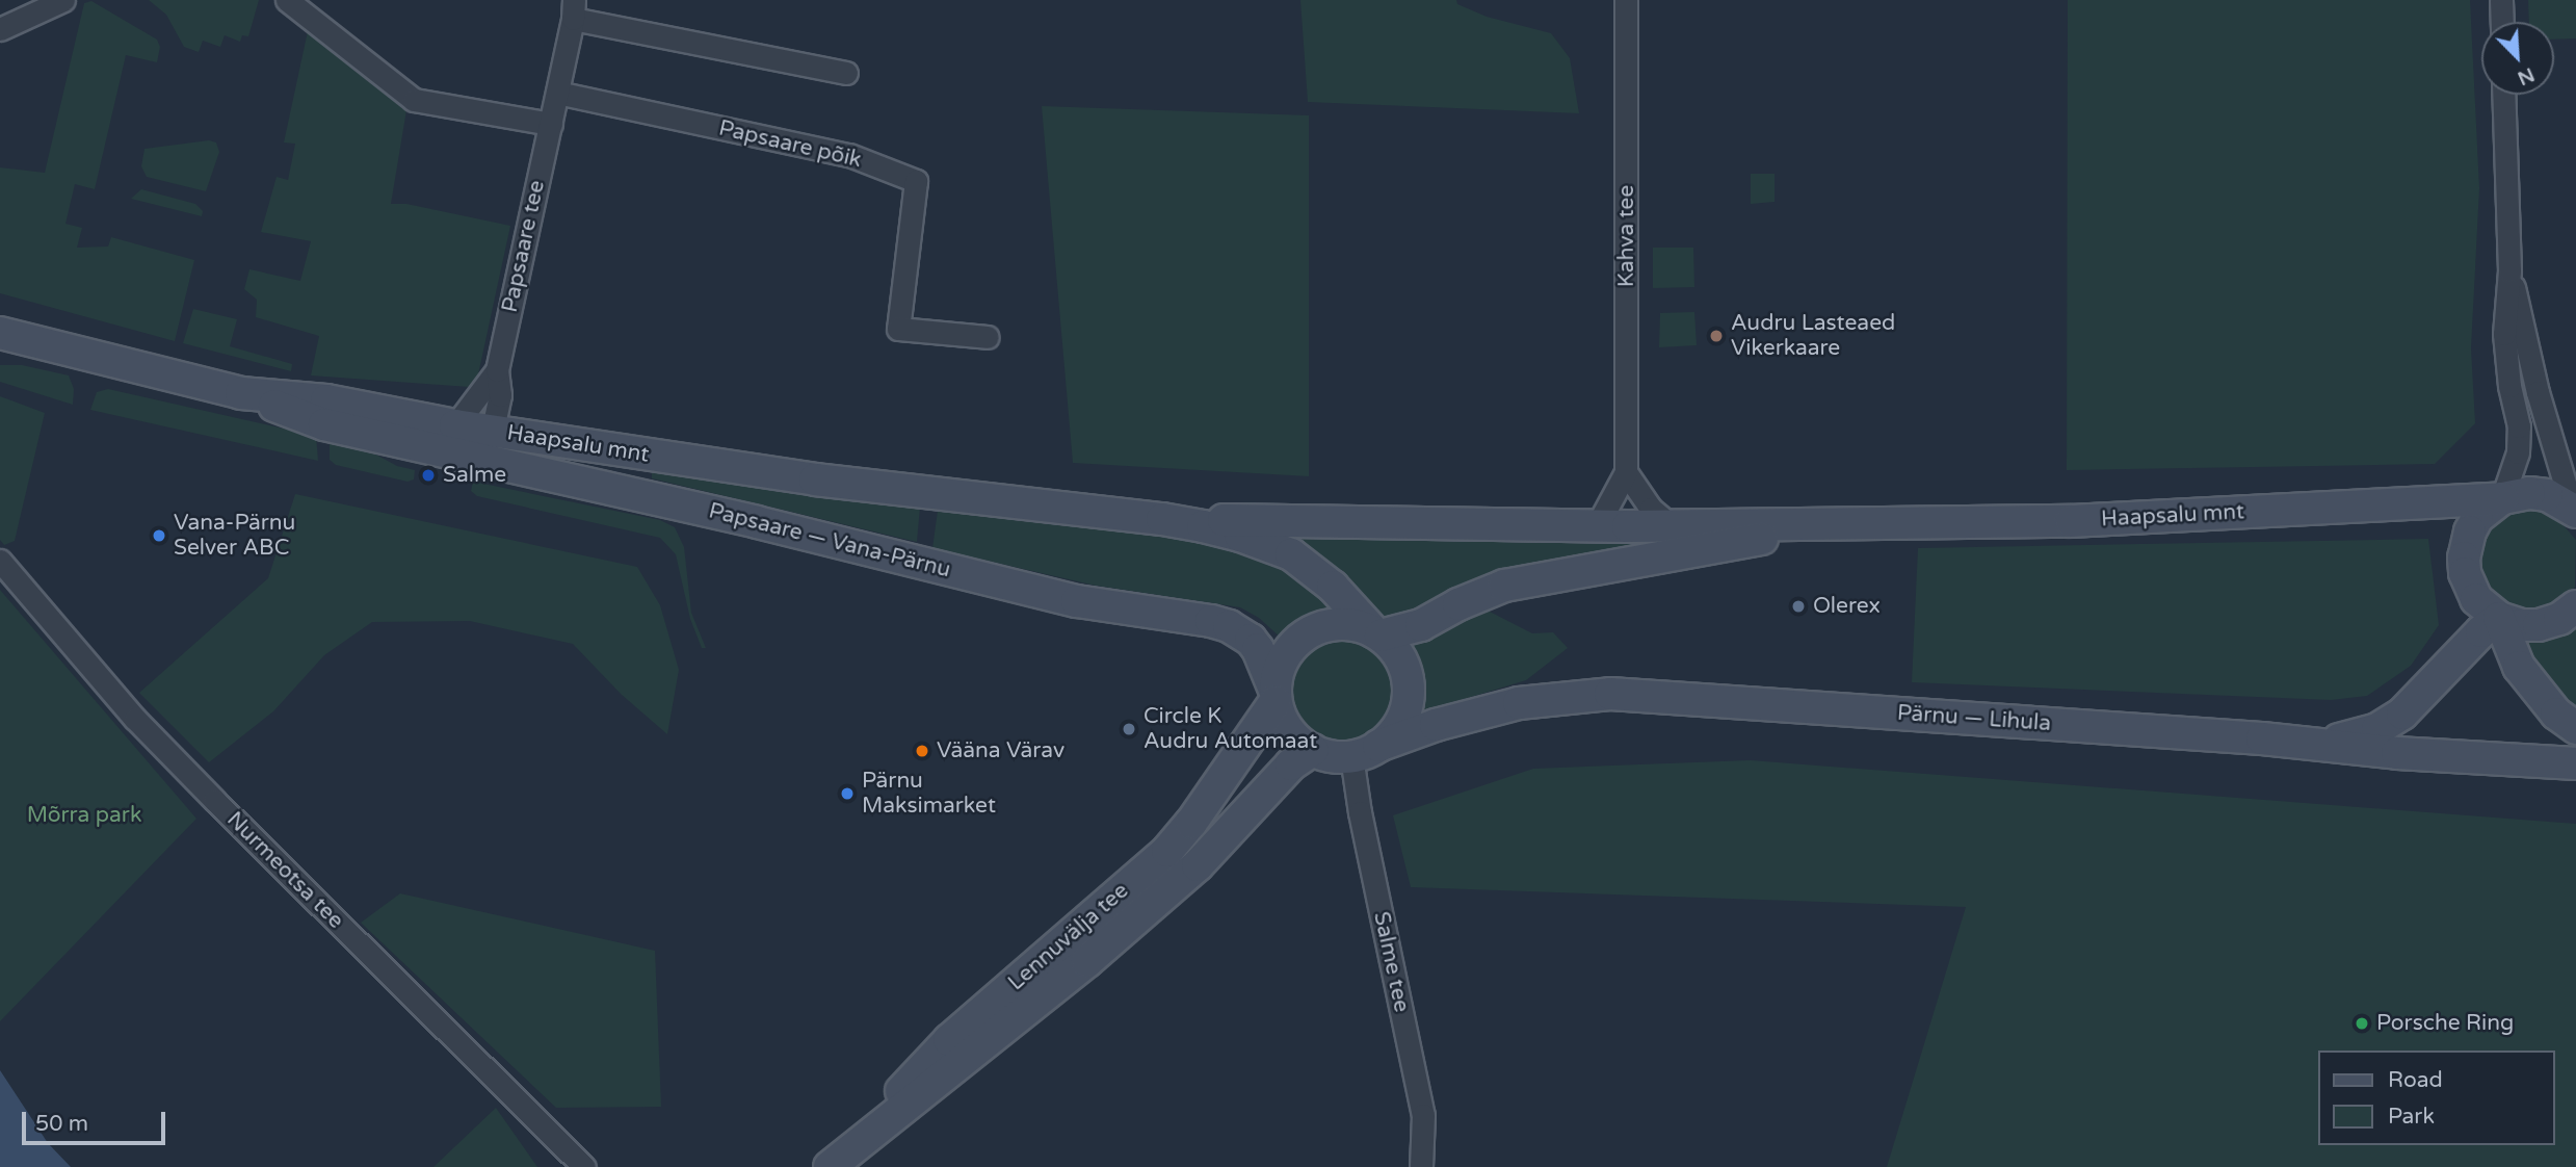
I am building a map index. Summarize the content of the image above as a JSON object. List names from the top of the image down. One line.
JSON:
{"streets":{"main road":["Haapsalu mnt","Papsaare — Vana-Pärnu","Pärnu — Lihula","Lennuvälja tee"],"street":["Papsaare põik","Kahva tee","Papsaare tee","Nurmeotsa tee","Salme tee"]},"crossings":[["Papsaare põik","Papsaare tee"],["Papsaare tee","Haapsalu mnt"],["Haapsalu mnt","Papsaare — Vana-Pärnu"],["Papsaare — Vana-Pärnu","Pärnu — Lihula"],["Papsaare — Vana-Pärnu","Lennuvälja tee"],["Papsaare — Vana-Pärnu","Salme tee"],["Pärnu — Lihula","Lennuvälja tee"],["Pärnu — Lihula","Salme tee"],["Lennuvälja tee","Salme tee"]],"parks":["Mõrra park"],"places":["Audru Lasteaed Vikerkaare","Salme","Vana-Pärnu Selver ABC","Olerex","Circle K Audru Automaat","Vääna Värav","Pärnu Maksimarket","Porsche Ring"],"legend":["Road","Park"],"scale_bar":"50 m","north":"bottom right"}
